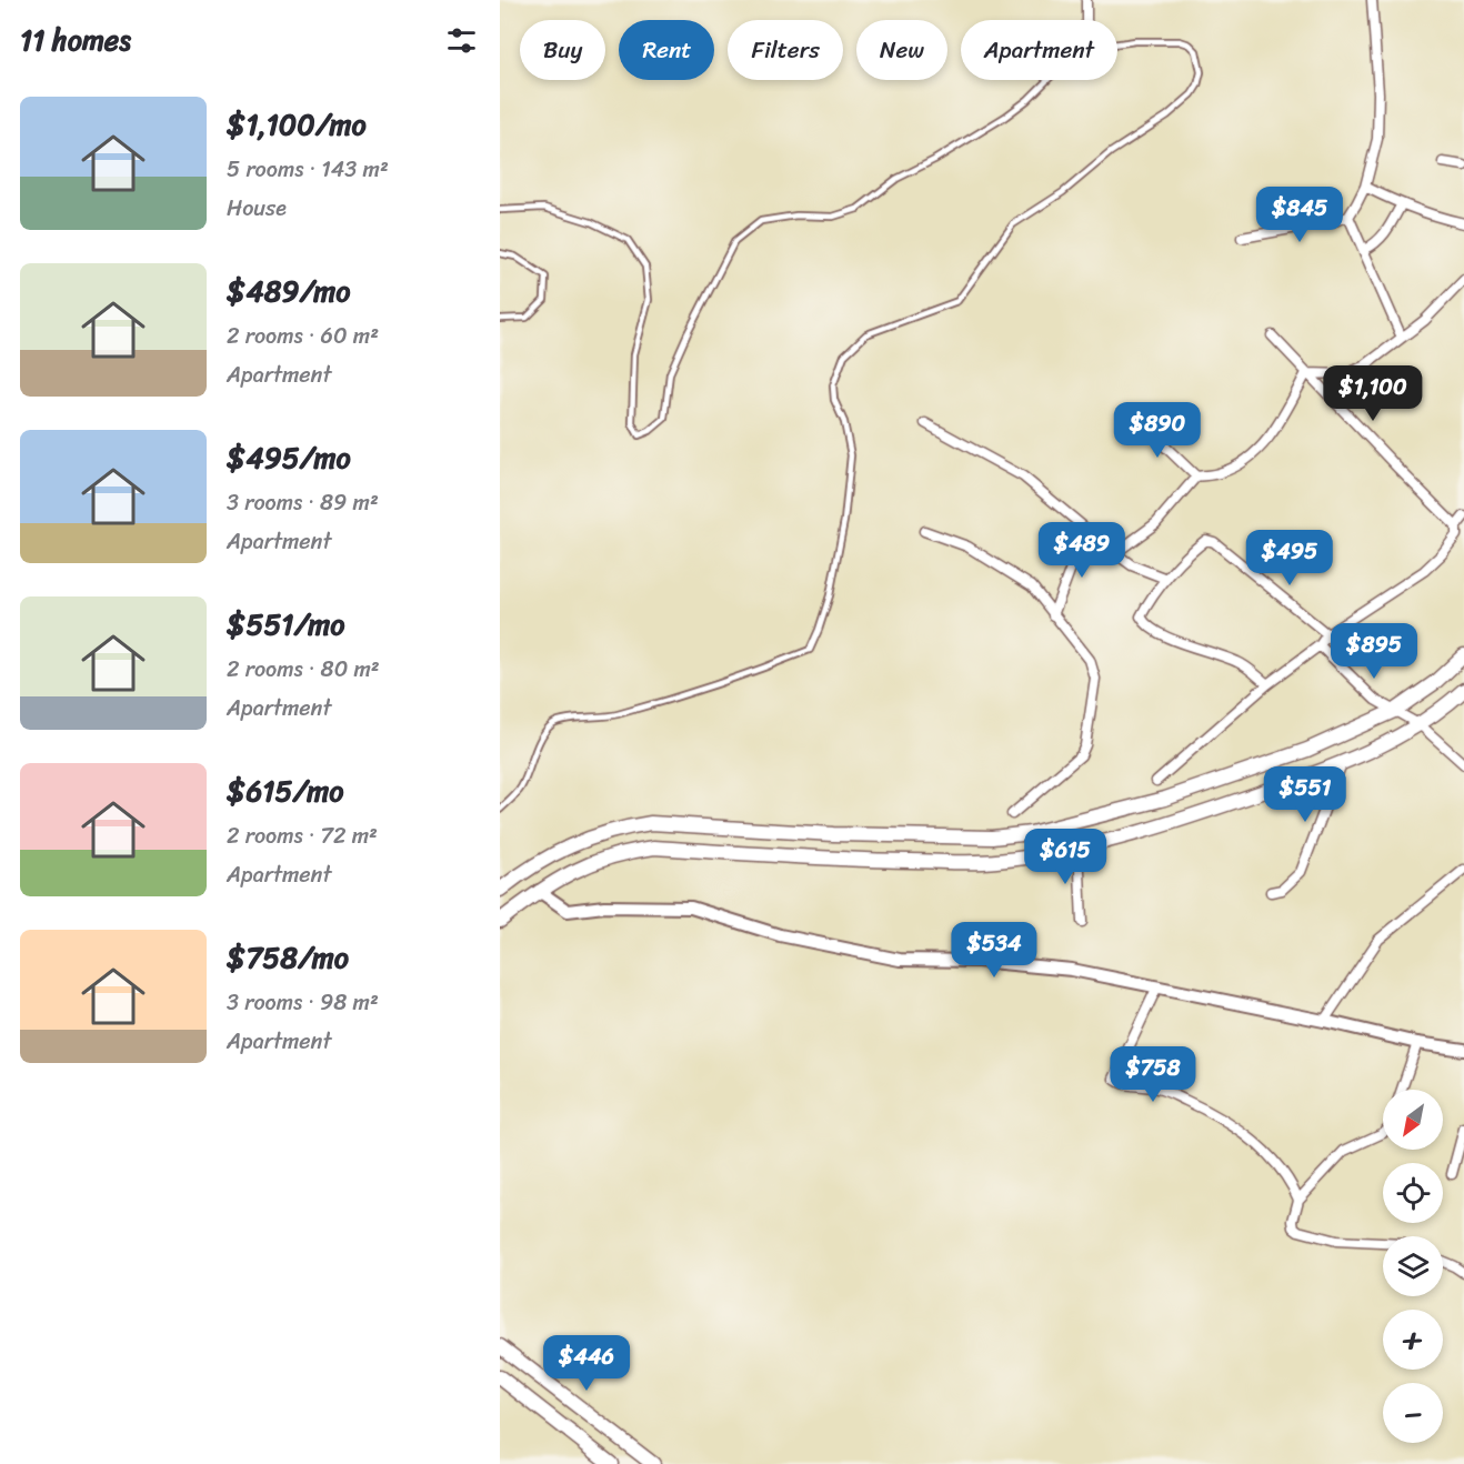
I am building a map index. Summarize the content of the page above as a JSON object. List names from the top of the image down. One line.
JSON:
{"north":"bottom left","page":{"heading":"11 homes","chip":["Buy","Rent","Filters","New","Apartment"],"list":[{"name":"$1,100/mo","note":"5 rooms · 143 m² · House"},{"name":"$489/mo","note":"2 rooms · 60 m² · Apartment"},{"name":"$495/mo","note":"3 rooms · 89 m² · Apartment"},{"name":"$551/mo","note":"2 rooms · 80 m² · Apartment"},{"name":"$615/mo","note":"2 rooms · 72 m² · Apartment"},{"name":"$758/mo","note":"3 rooms · 98 m² · Apartment"}],"price":["$845","$1,100","$890","$489","$495","$895","$551","$615","$534","$758","$446"],"map_buttons":["+","−"]}}
